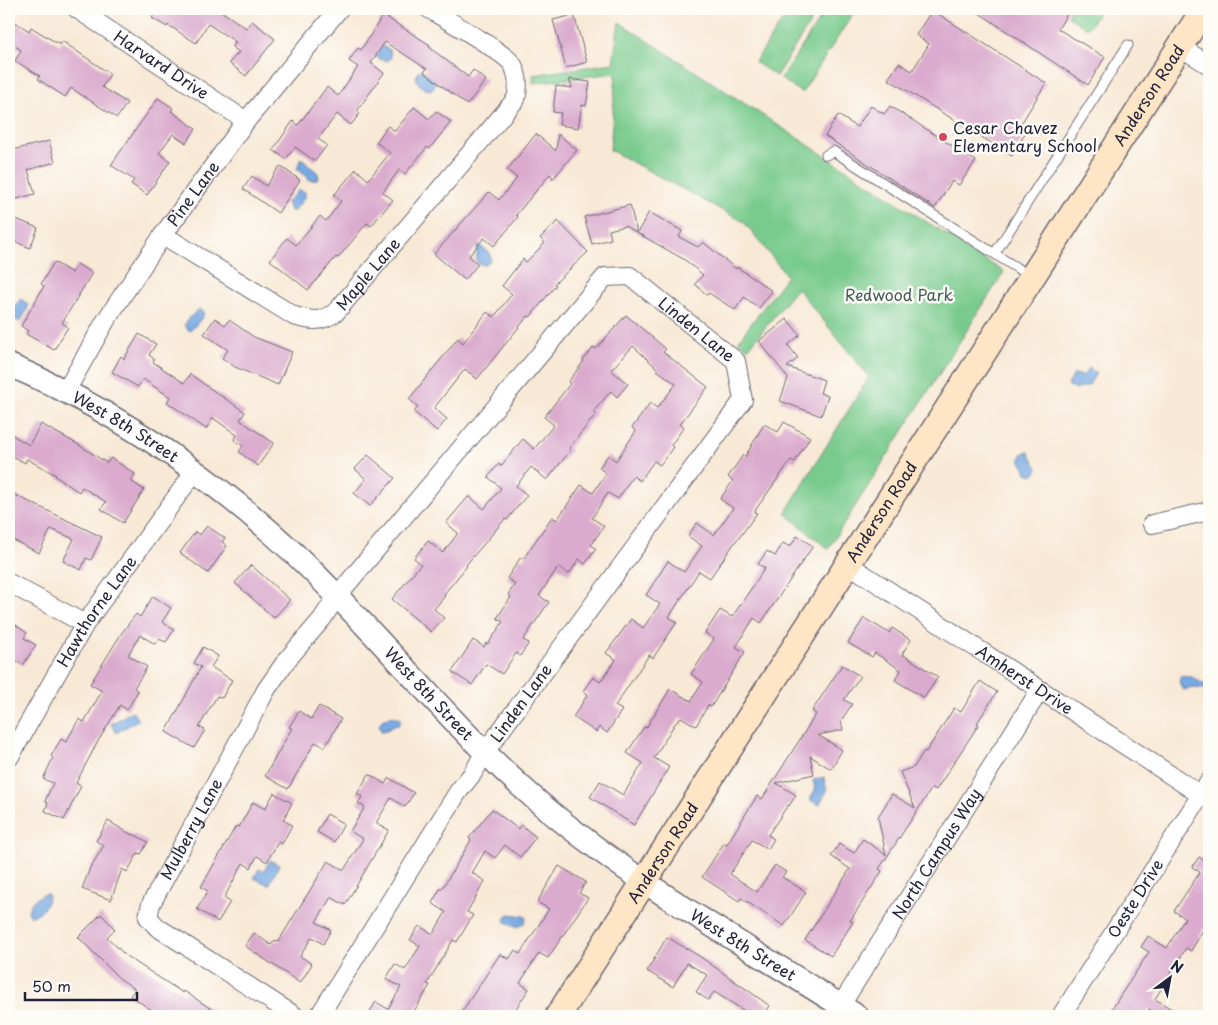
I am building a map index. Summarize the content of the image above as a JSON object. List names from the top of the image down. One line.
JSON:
{"streets":{"main road":["Anderson Road"],"street":["Harvard Drive","Pine Lane","Maple Lane","Linden Lane","West 8th Street","Hawthorne Lane","Amherst Drive","Mulberry Lane","North Campus Way","Oeste Drive"]},"crossings":[["Harvard Drive","Pine Lane"],["Anderson Road","West 8th Street"],["Anderson Road","Amherst Drive"],["Pine Lane","Maple Lane"],["Pine Lane","West 8th Street"],["Linden Lane","West 8th Street"],["Linden Lane","Mulberry Lane"],["West 8th Street","Hawthorne Lane"],["West 8th Street","Mulberry Lane"],["West 8th Street","North Campus Way"],["Amherst Drive","North Campus Way"],["Amherst Drive","Oeste Drive"]],"parks":["Redwood Park"],"places":["Cesar Chavez Elementary School"],"scale_bar":"50 m","north":"top right"}
